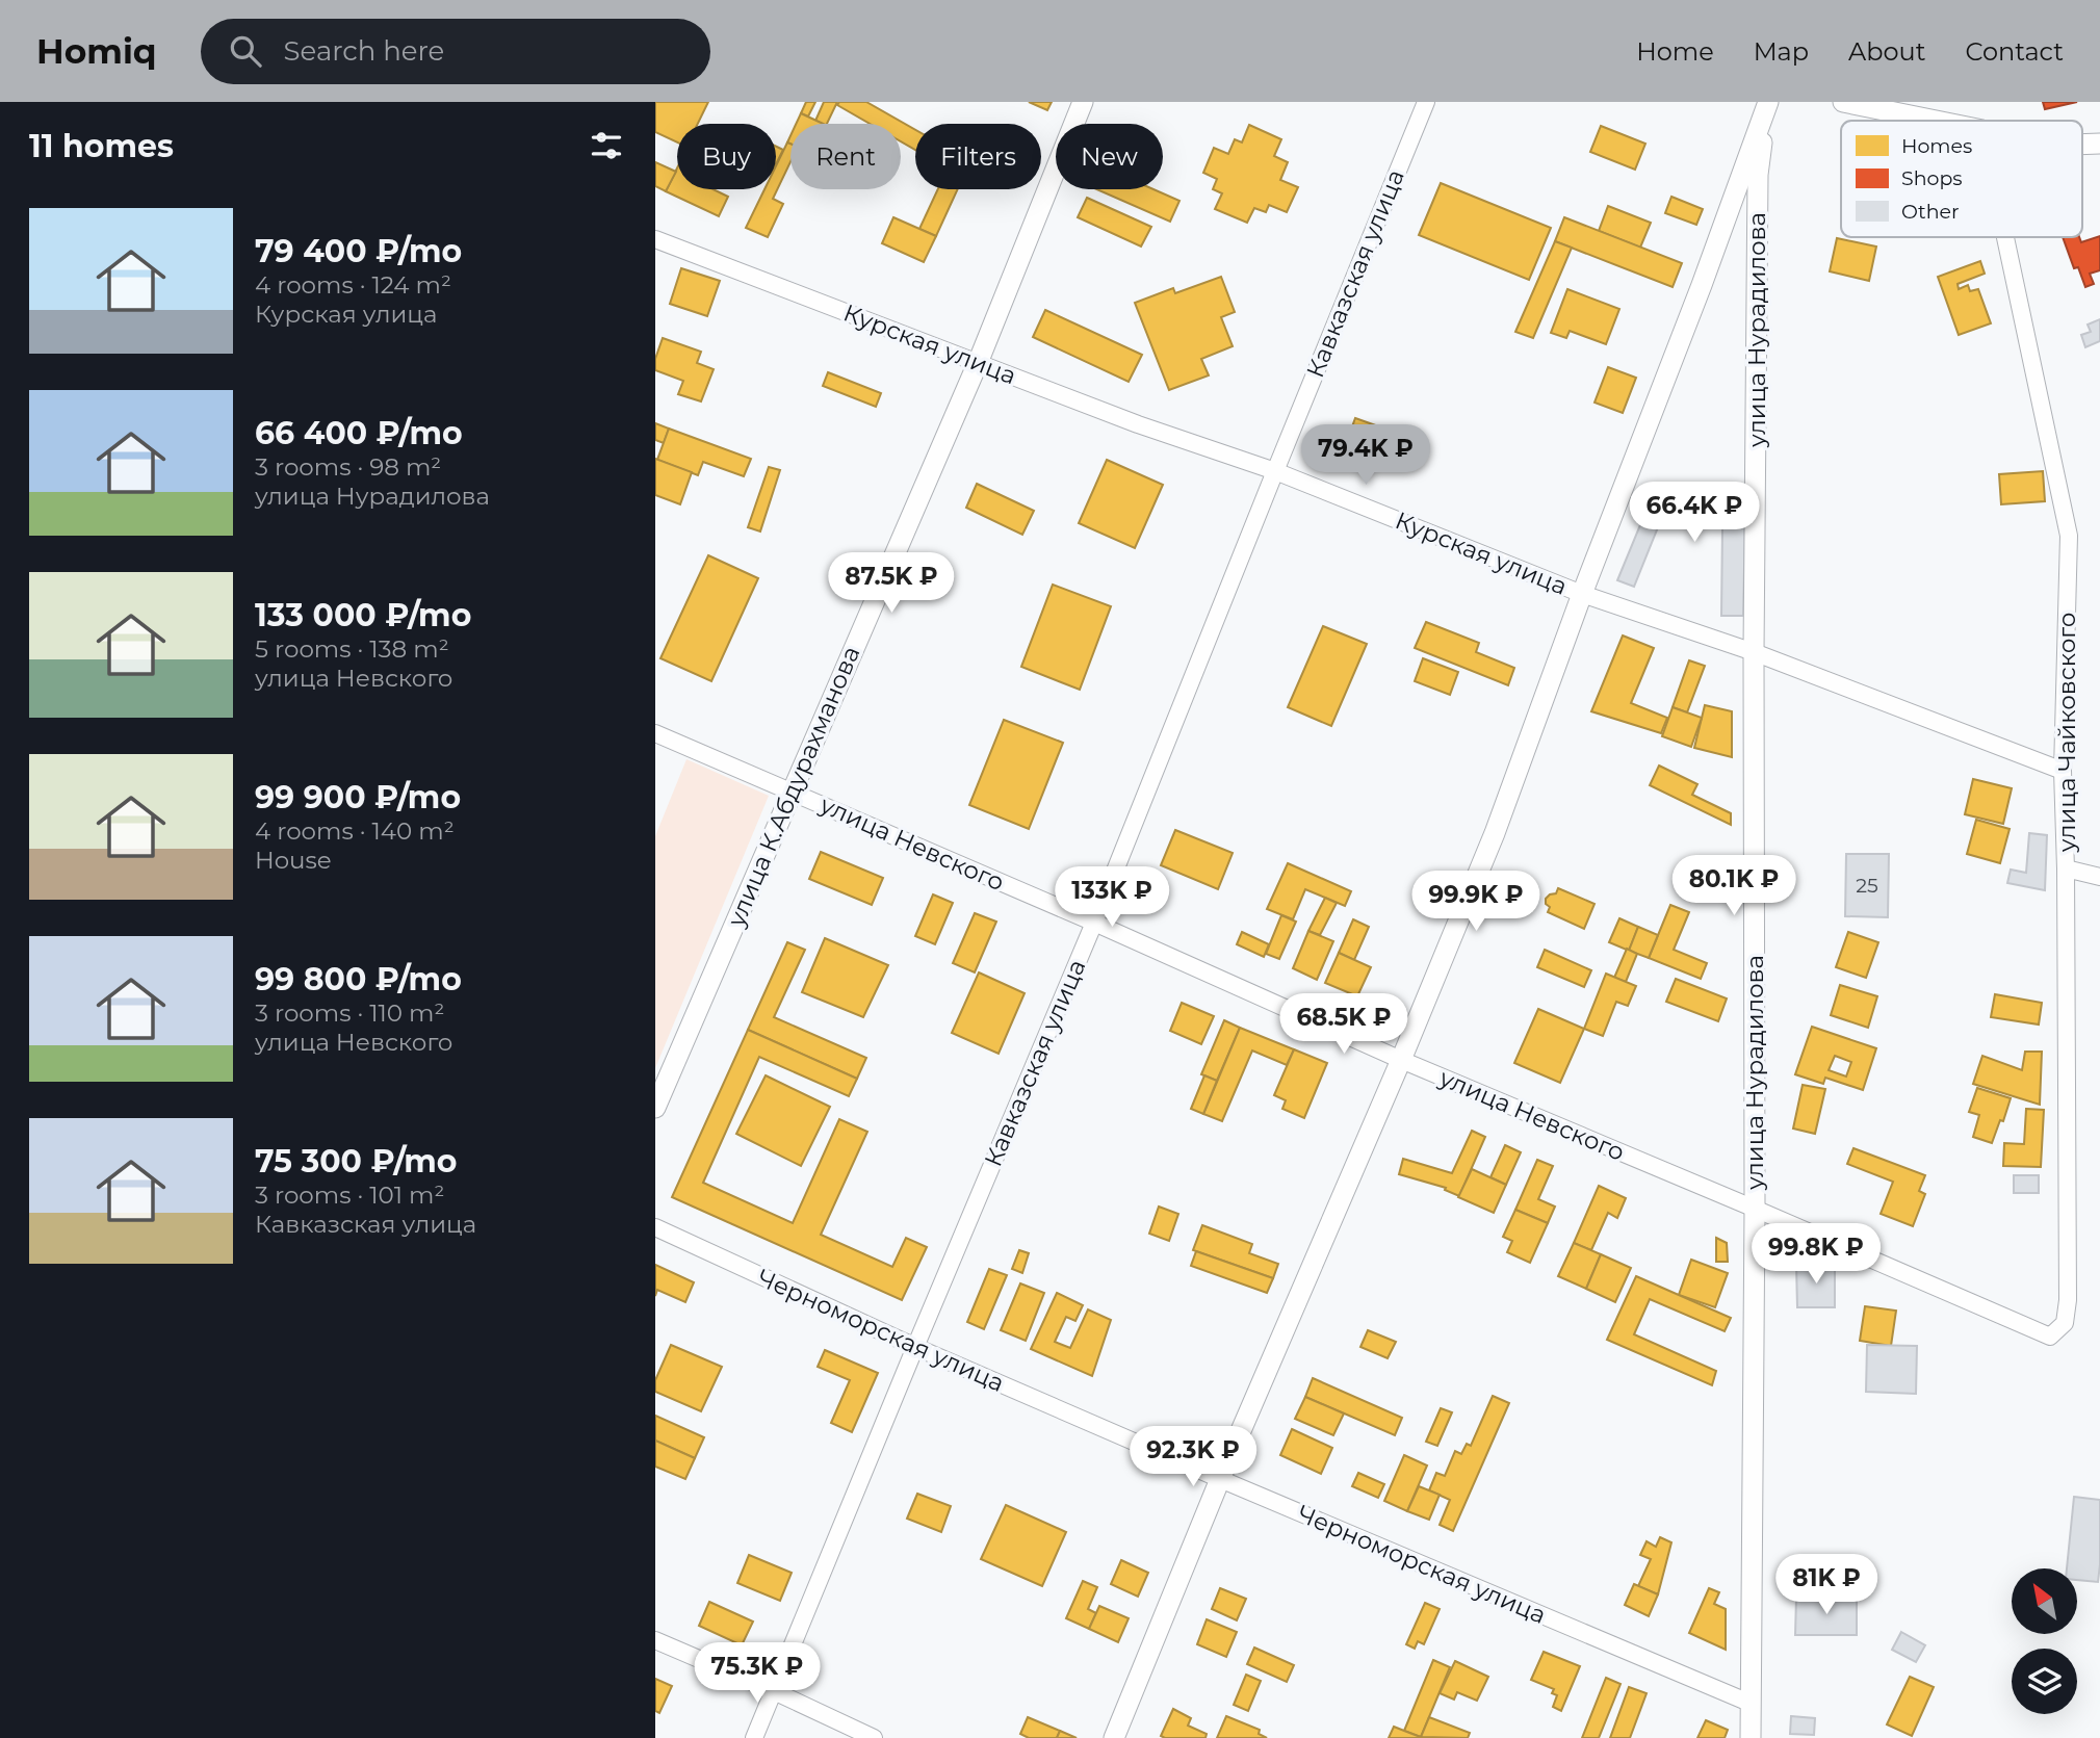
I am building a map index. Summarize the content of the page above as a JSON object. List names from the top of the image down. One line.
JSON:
{"streets":{"street":["Кавказская улица","улица Нурадилова","Курская улица","улица Чайковского","улица К.Абдурахманова","улица Невского","Черноморская улица"]},"crossings":[["Кавказская улица","Курская улица"],["Кавказская улица","улица Невского"],["Кавказская улица","Черноморская улица"],["улица Нурадилова","Курская улица"],["улица Нурадилова","улица Невского"],["улица Нурадилова","Черноморская улица"],["Курская улица","улица Чайковского"],["Курская улица","улица К.Абдурахманова"],["улица Чайковского","улица Невского"],["улица К.Абдурахманова","улица Невского"]],"house_numbers":["25"],"legend":["Homes","Shops","Other"],"north":"top left","page":{"header":"Homiq","search":"Search here","nav":["Home","Map","About","Contact"],"heading":"11 homes","chip":["Buy","Rent","Filters","New"],"list":[{"name":"79 400 ₽/mo","note":"4 rooms · 124 m² · Курская улица"},{"name":"66 400 ₽/mo","note":"3 rooms · 98 m² · улица Нурадилова"},{"name":"133 000 ₽/mo","note":"5 rooms · 138 m² · улица Невского"},{"name":"99 900 ₽/mo","note":"4 rooms · 140 m² · House"},{"name":"99 800 ₽/mo","note":"3 rooms · 110 m² · улица Невского"},{"name":"75 300 ₽/mo","note":"3 rooms · 101 m² · Кавказская улица"}],"price":["79.4K ₽","66.4K ₽","87.5K ₽","80.1K ₽","133K ₽","99.9K ₽","68.5K ₽","99.8K ₽","92.3K ₽","81K ₽","75.3K ₽"]}}
